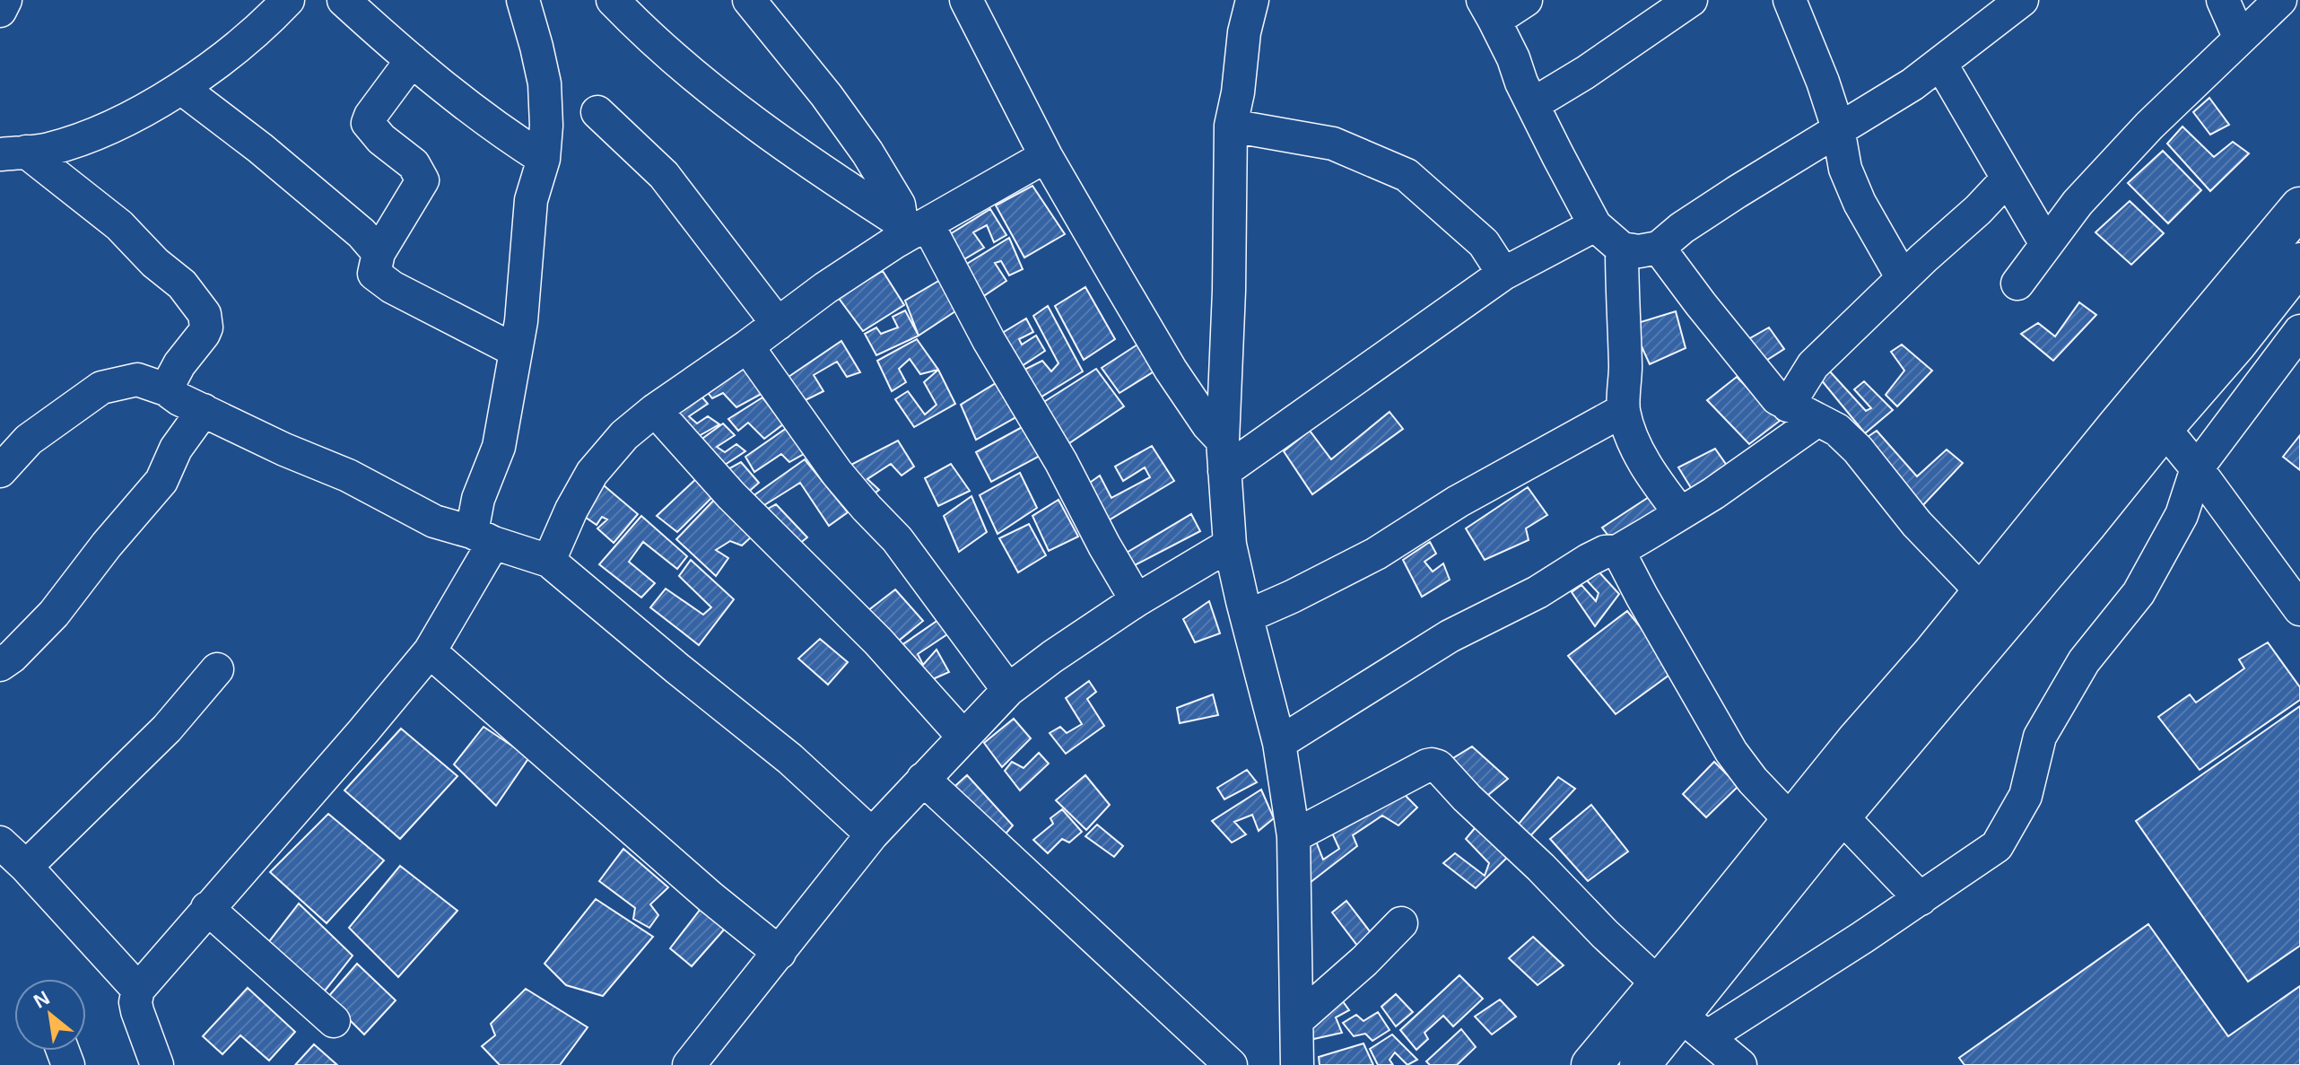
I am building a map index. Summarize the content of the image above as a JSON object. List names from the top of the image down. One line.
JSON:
{"north":"top left"}
